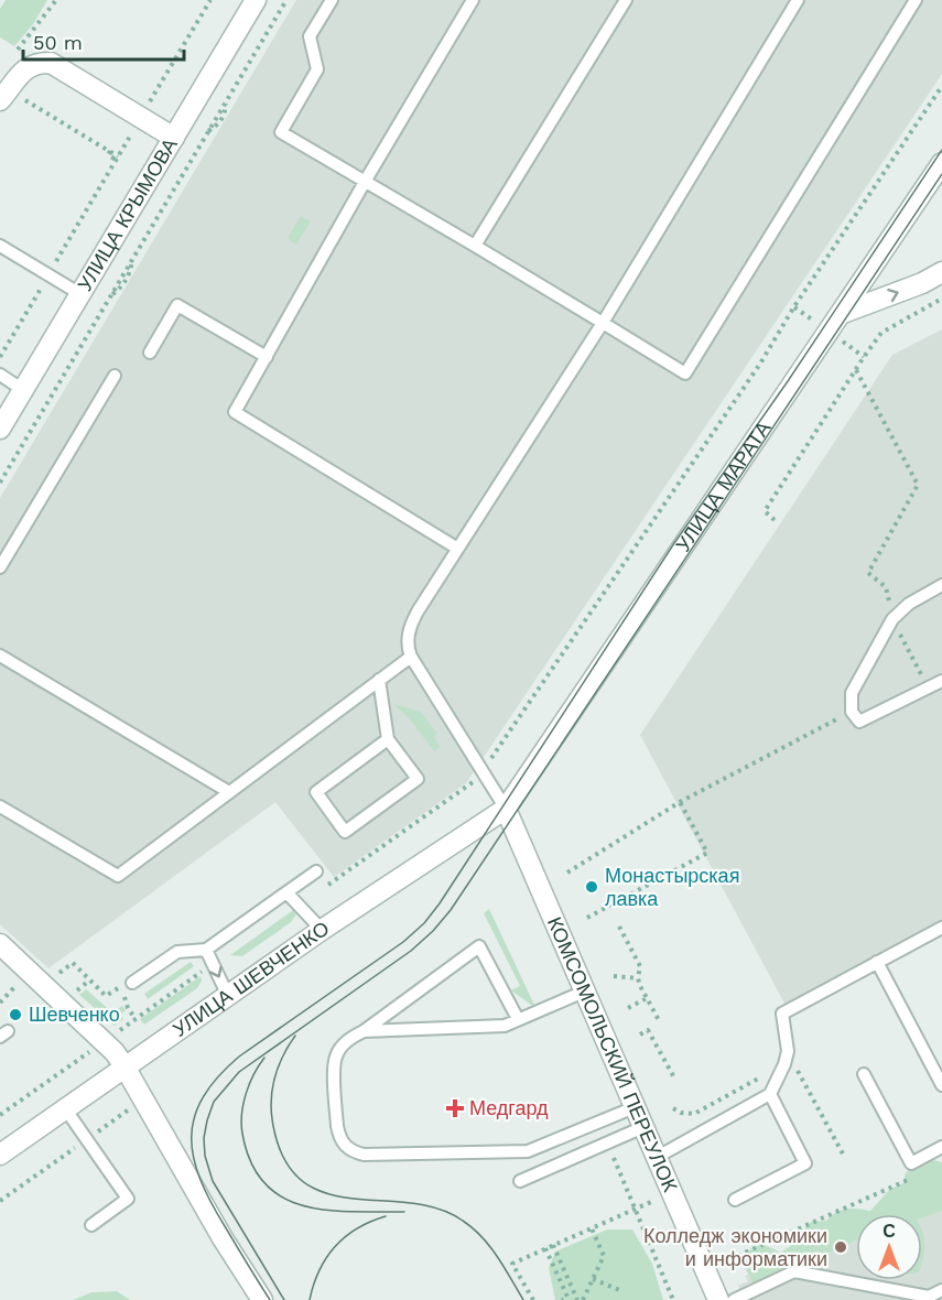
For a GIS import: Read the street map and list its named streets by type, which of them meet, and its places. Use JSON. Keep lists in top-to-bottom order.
{
  "streets": {
    "street": [
      "УЛИЦА КРЫМОВА",
      "УЛИЦА МАРАТА",
      "УЛИЦА ШЕВЧЕНКО",
      "КОМСОМОЛЬСКИЙ ПЕРЕУЛОК"
    ]
  },
  "crossings": [
    ["УЛИЦА МАРАТА", "УЛИЦА ШЕВЧЕНКО"],
    ["УЛИЦА МАРАТА", "КОМСОМОЛЬСКИЙ ПЕРЕУЛОК"],
    ["УЛИЦА ШЕВЧЕНКО", "КОМСОМОЛЬСКИЙ ПЕРЕУЛОК"]
  ],
  "places": {
    "other": ["Монастырская лавка", "Шевченко", "Колледж экономики и информатики"],
    "health": ["Медгард"]
  },
  "scale_bar": "50 m",
  "north": "top"
}
